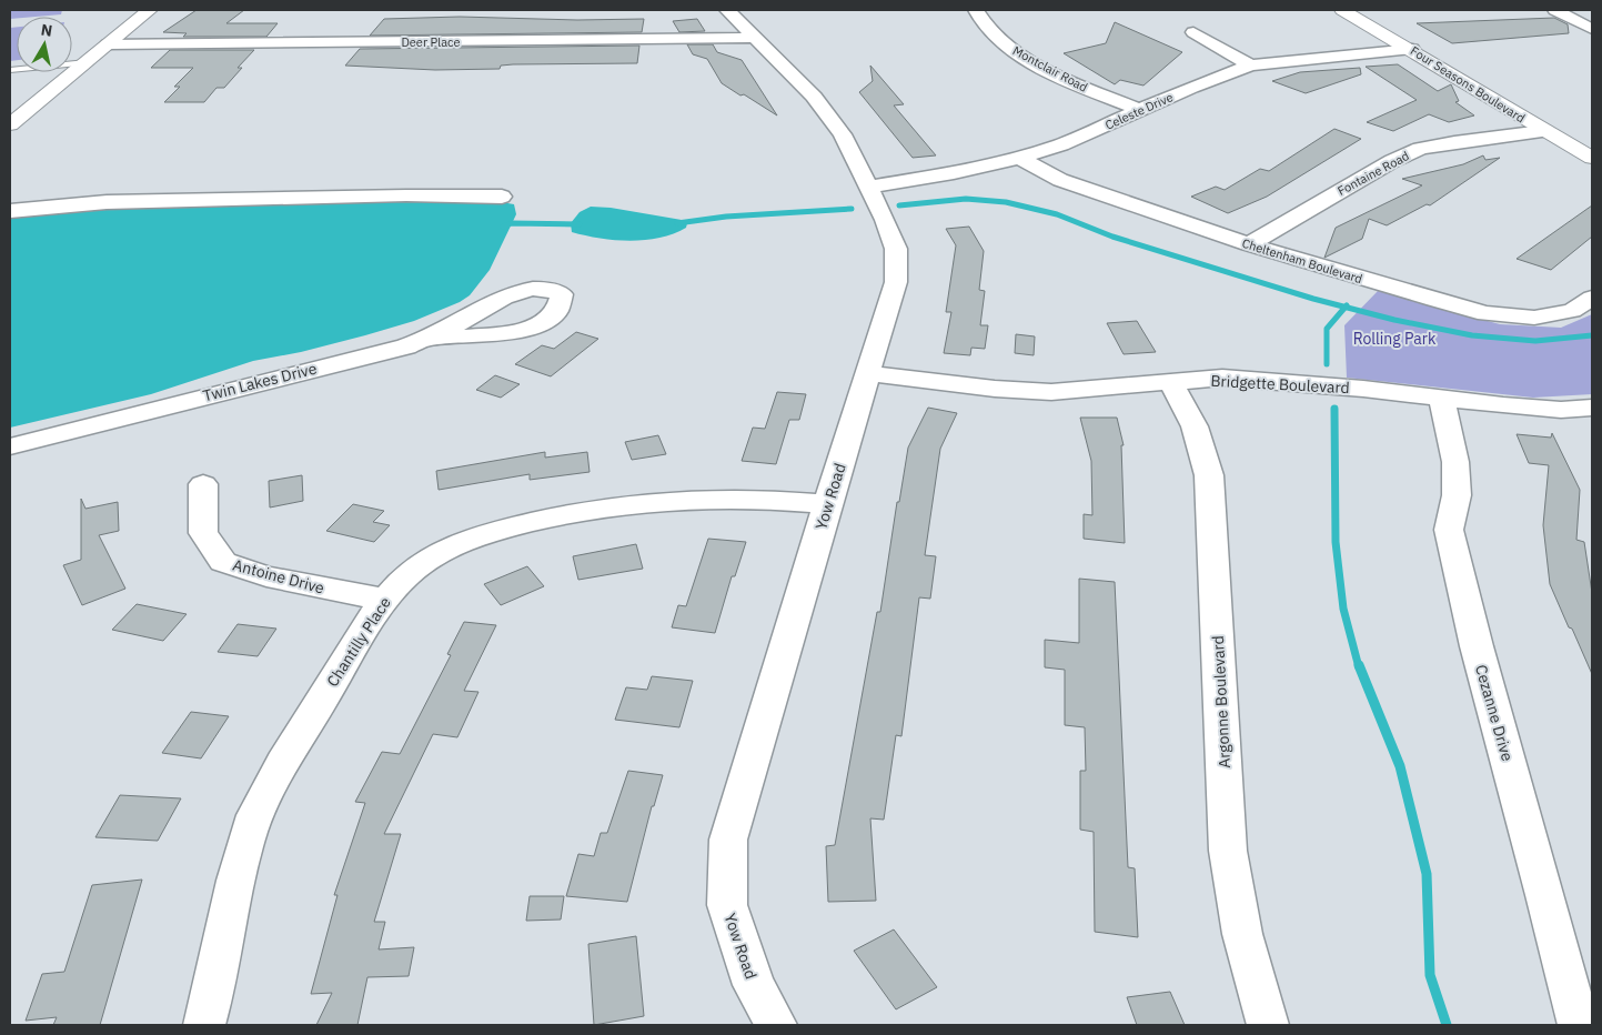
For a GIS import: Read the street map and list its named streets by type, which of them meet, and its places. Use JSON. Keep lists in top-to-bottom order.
{
  "streets": {
    "street": [
      "Deer Place",
      "Montclair Road",
      "Four Seasons Boulevard",
      "Celeste Drive",
      "Fontaine Road",
      "Cheltenham Boulevard",
      "Twin Lakes Drive",
      "Bridgette Boulevard",
      "Yow Road",
      "Antoine Drive",
      "Chantilly Place",
      "Argonne Boulevard",
      "Cezanne Drive"
    ]
  },
  "crossings": [
    ["Deer Place", "Yow Road"],
    ["Montclair Road", "Celeste Drive"],
    ["Four Seasons Boulevard", "Celeste Drive"],
    ["Four Seasons Boulevard", "Fontaine Road"],
    ["Celeste Drive", "Cheltenham Boulevard"],
    ["Celeste Drive", "Yow Road"],
    ["Fontaine Road", "Cheltenham Boulevard"],
    ["Bridgette Boulevard", "Yow Road"],
    ["Bridgette Boulevard", "Argonne Boulevard"],
    ["Bridgette Boulevard", "Cezanne Drive"],
    ["Yow Road", "Chantilly Place"],
    ["Antoine Drive", "Chantilly Place"]
  ],
  "parks": ["Rolling Park"],
  "north": "top"
}
